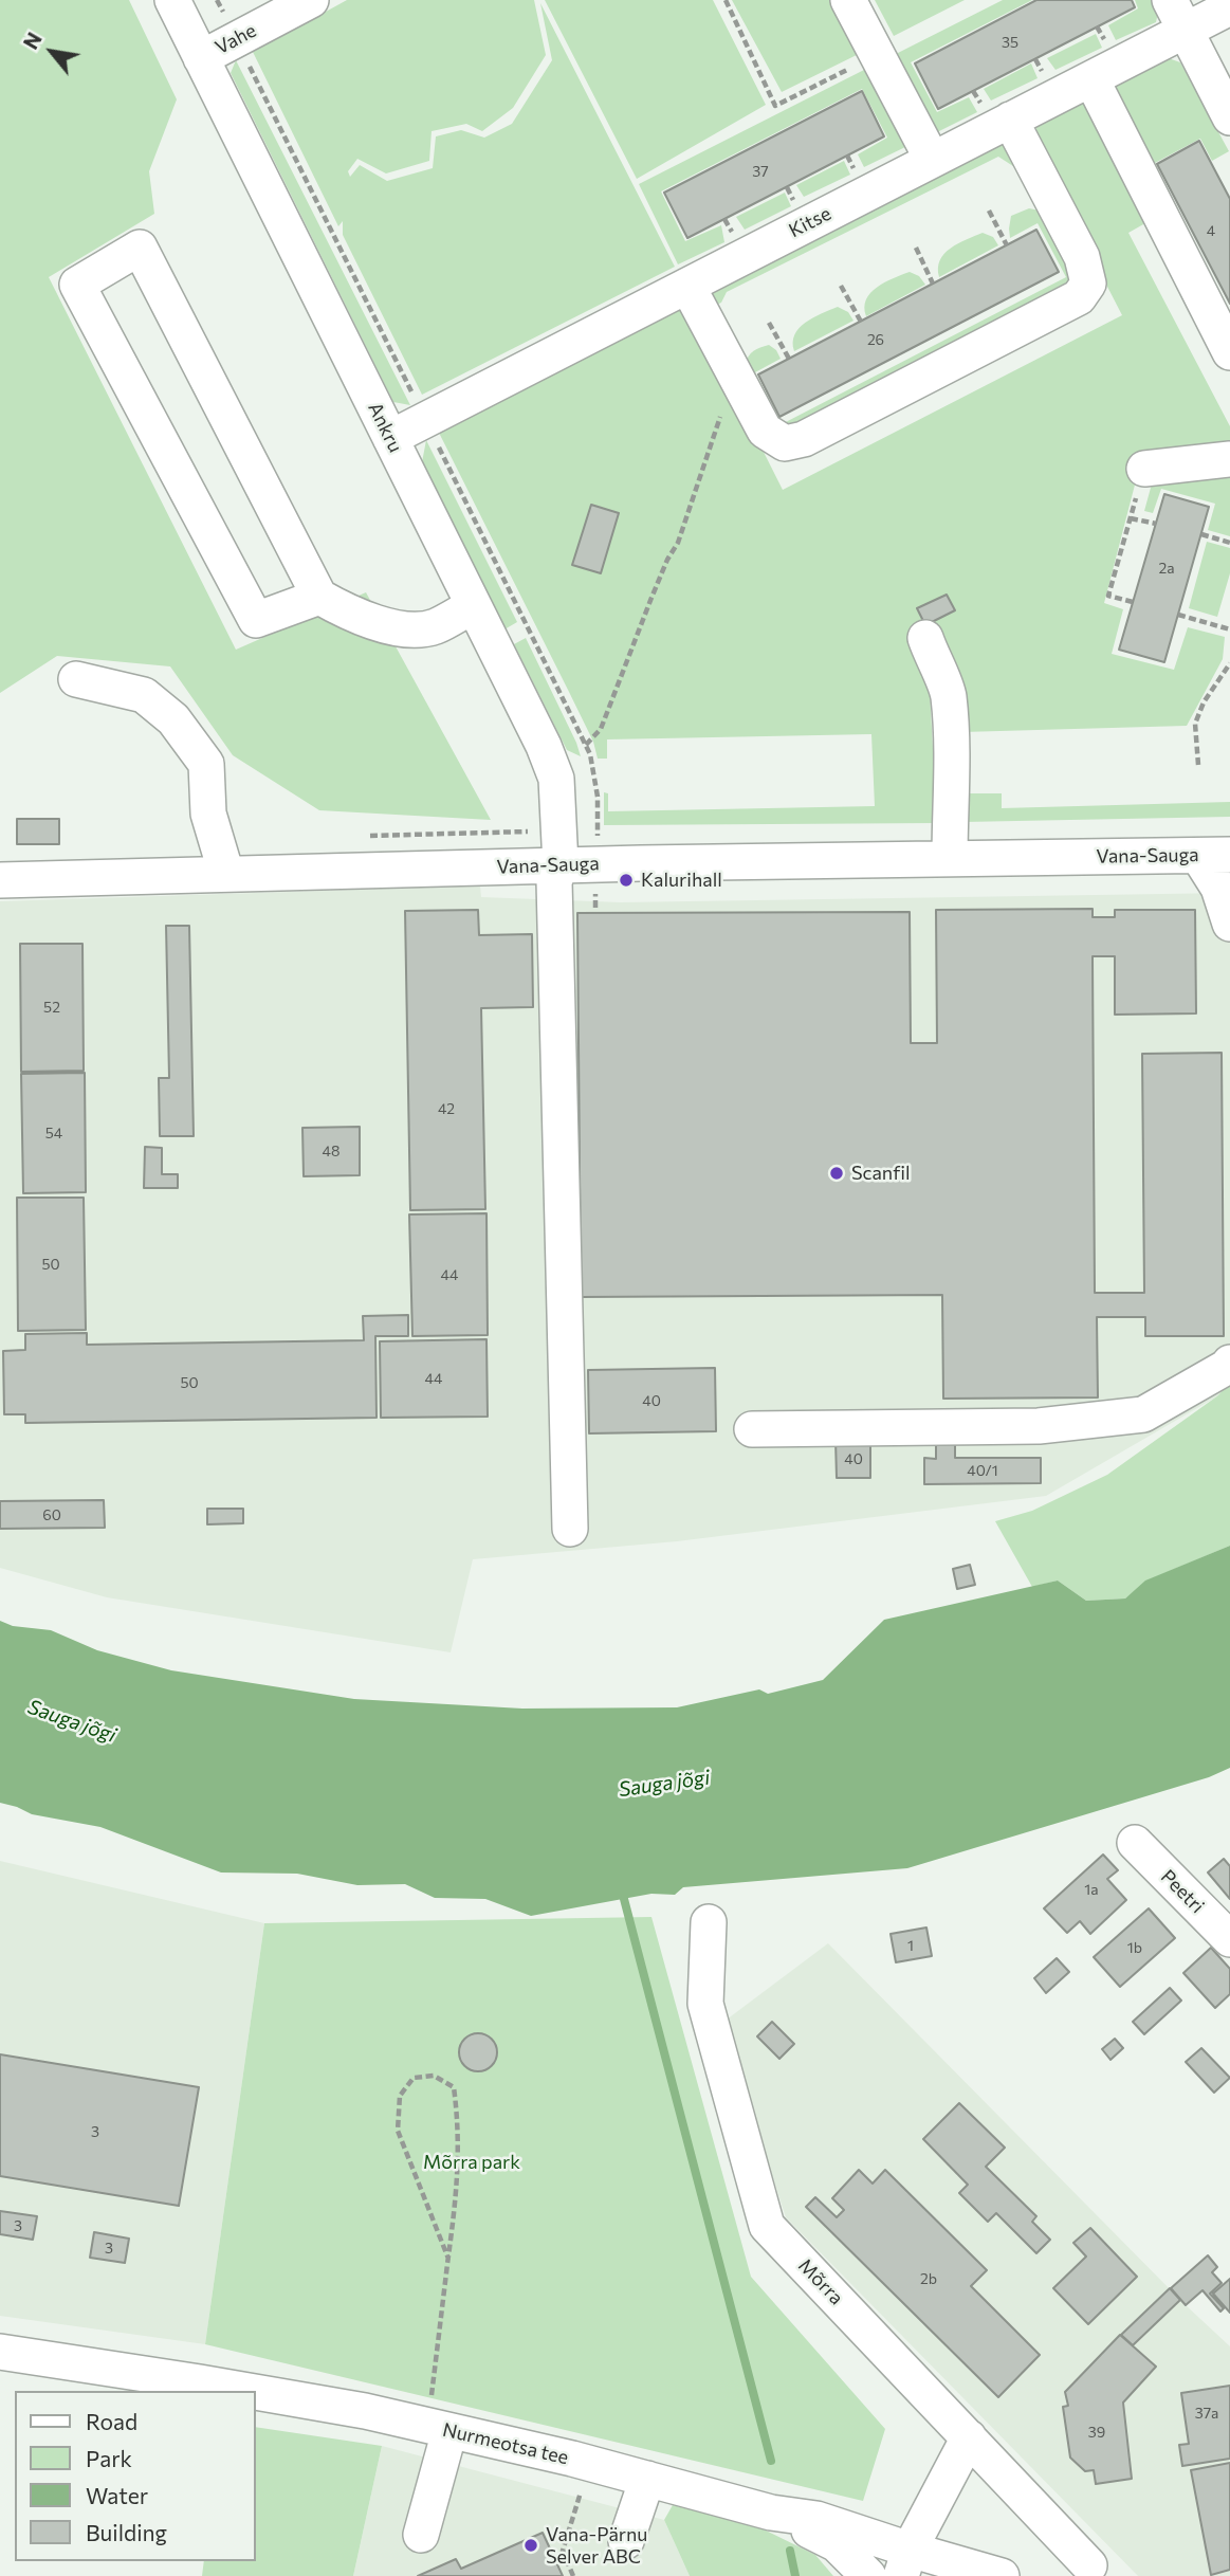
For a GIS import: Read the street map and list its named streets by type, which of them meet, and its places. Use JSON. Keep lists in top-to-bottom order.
{
  "streets": {
    "street": [
      "Vahe",
      "Kitse",
      "Ankru",
      "Vana-Sauga",
      "Peetri",
      "Mõrra",
      "Nurmeotsa tee"
    ]
  },
  "crossings": [
    ["Vahe", "Ankru"],
    ["Kitse", "Ankru"],
    ["Ankru", "Vana-Sauga"]
  ],
  "water": ["Sauga jõgi"],
  "parks": ["Mõrra park"],
  "places": ["Kalurihall", "Scanfil", "Vana-Pärnu Selver ABC"],
  "house_numbers": [
    "35",
    "37",
    "4",
    "26",
    "2a",
    "52",
    "42",
    "54",
    "48",
    "50",
    "44",
    "44",
    "50",
    "40",
    "40",
    "40/1",
    "60",
    "1a",
    "1",
    "1b",
    "3",
    "3",
    "3",
    "2b",
    "37a",
    "39"
  ],
  "legend": [
    "Road",
    "Park",
    "Water",
    "Building"
  ],
  "north": "top left"
}
